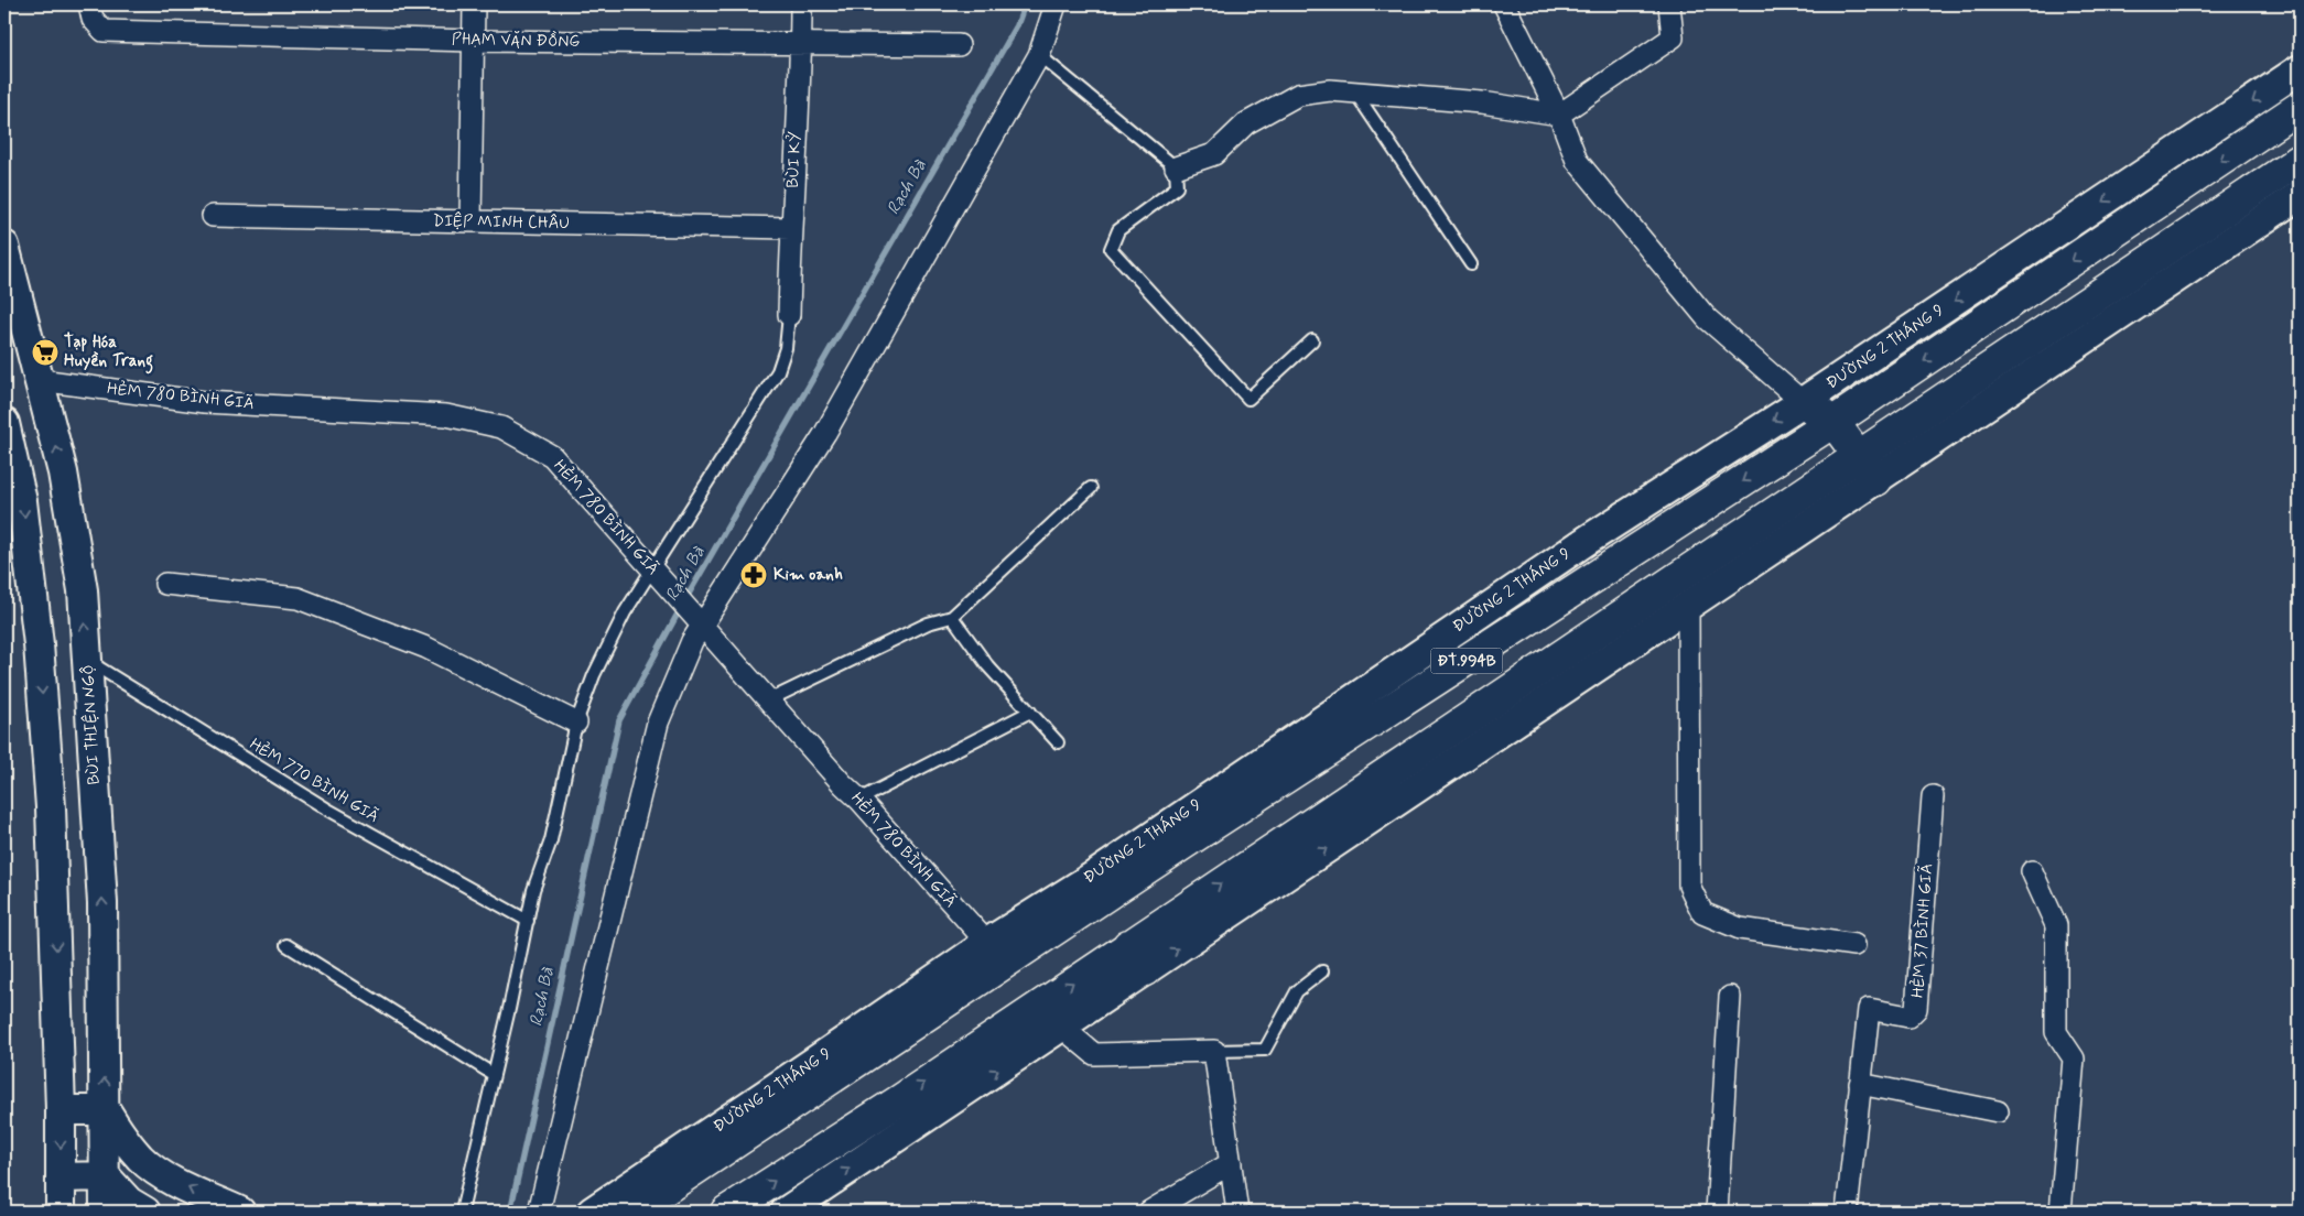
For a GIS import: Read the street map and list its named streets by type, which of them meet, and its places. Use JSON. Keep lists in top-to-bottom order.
{
  "streets": {
    "main road": ["ĐƯỜNG 2 THÁNG 9", "ĐT.994B", "BÙI THIỆN NGỘ"],
    "street": [
      "PHẠM VĂN ĐỒNG",
      "BÙI KỶ",
      "DIỆP MINH CHÂU",
      "HẺM 780 BÌNH GIÃ",
      "HẺM 37 BÌNH GIÃ"
    ],
    "lane": ["HẺM 770 BÌNH GIÃ"]
  },
  "crossings": [
    ["PHẠM VĂN ĐỒNG", "BÙI KỶ"],
    ["BÙI KỶ", "DIỆP MINH CHÂU"],
    ["ĐƯỜNG 2 THÁNG 9", "HẺM 780 BÌNH GIÃ"],
    ["HẺM 780 BÌNH GIÃ", "BÙI THIỆN NGỘ"],
    ["BÙI THIỆN NGỘ", "HẺM 770 BÌNH GIÃ"]
  ],
  "water": ["Rạch Bà"],
  "places": {
    "supermarket": ["Tạp Hóa Huyền Trang"],
    "pharmacy": ["Kim oanh"]
  }
}
